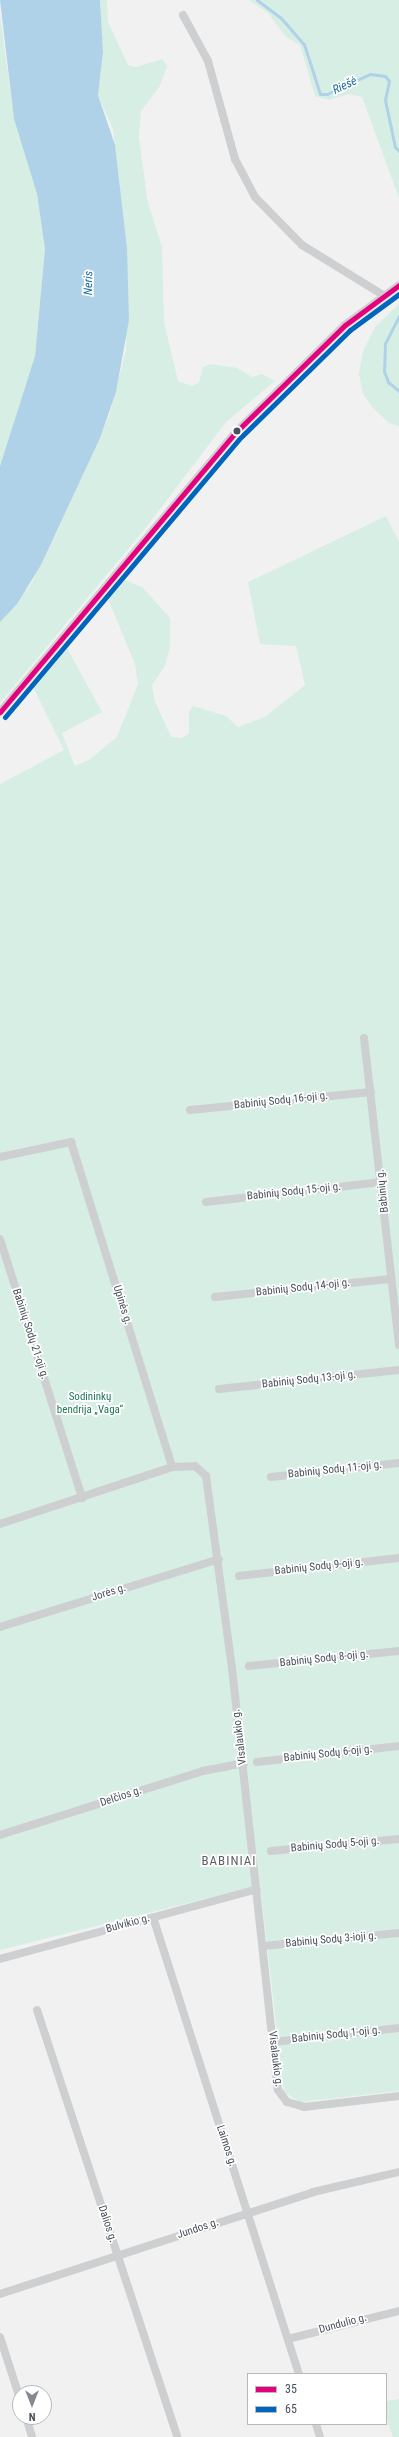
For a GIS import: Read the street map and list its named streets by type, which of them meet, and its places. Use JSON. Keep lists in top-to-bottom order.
{
  "streets": {
    "street": [
      "Babinių Sodų 16-oji g.",
      "Babinių g.",
      "Babinių Sodų 15-oji g.",
      "Babinių Sodų 14-oji g.",
      "Upinės g.",
      "Babinių Sodų 21-oji g.",
      "Babinių Sodų 13-oji g.",
      "Babinių Sodų 11-oji g.",
      "Babinių Sodų 9-oji g.",
      "Jorės g.",
      "Babinių Sodų 8-oji g.",
      "Visalaukio g.",
      "Babinių Sodų 6-oji g.",
      "Delčios g.",
      "Babinių Sodų 5-oji g.",
      "Bulvikio g.",
      "Babinių Sodų 3-ioji g.",
      "Babinių Sodų 1-oji g.",
      "Laimos g.",
      "Dalios g.",
      "Jundos g.",
      "Dundulio g."
    ]
  },
  "crossings": [
    ["Babinių Sodų 16-oji g.", "Babinių g."],
    ["Babinių g.", "Babinių Sodų 15-oji g."],
    ["Babinių g.", "Babinių Sodų 14-oji g."],
    ["Upinės g.", "Visalaukio g."],
    ["Babinių Sodų 21-oji g.", "Visalaukio g."],
    ["Jorės g.", "Visalaukio g."],
    ["Visalaukio g.", "Delčios g."],
    ["Visalaukio g.", "Bulvikio g."],
    ["Visalaukio g.", "Babinių Sodų 3-ioji g."],
    ["Visalaukio g.", "Babinių Sodų 1-oji g."],
    ["Bulvikio g.", "Laimos g."],
    ["Laimos g.", "Jundos g."],
    ["Laimos g.", "Dundulio g."],
    ["Dalios g.", "Jundos g."]
  ],
  "districts": ["BABINIAI"],
  "water": ["Riešė", "Neris"],
  "parks": ["Sodininkų bendrija „Vaga“"],
  "lines": ["transit line 35", "transit line 65"],
  "legend": ["35", "65"],
  "north": "bottom"
}
